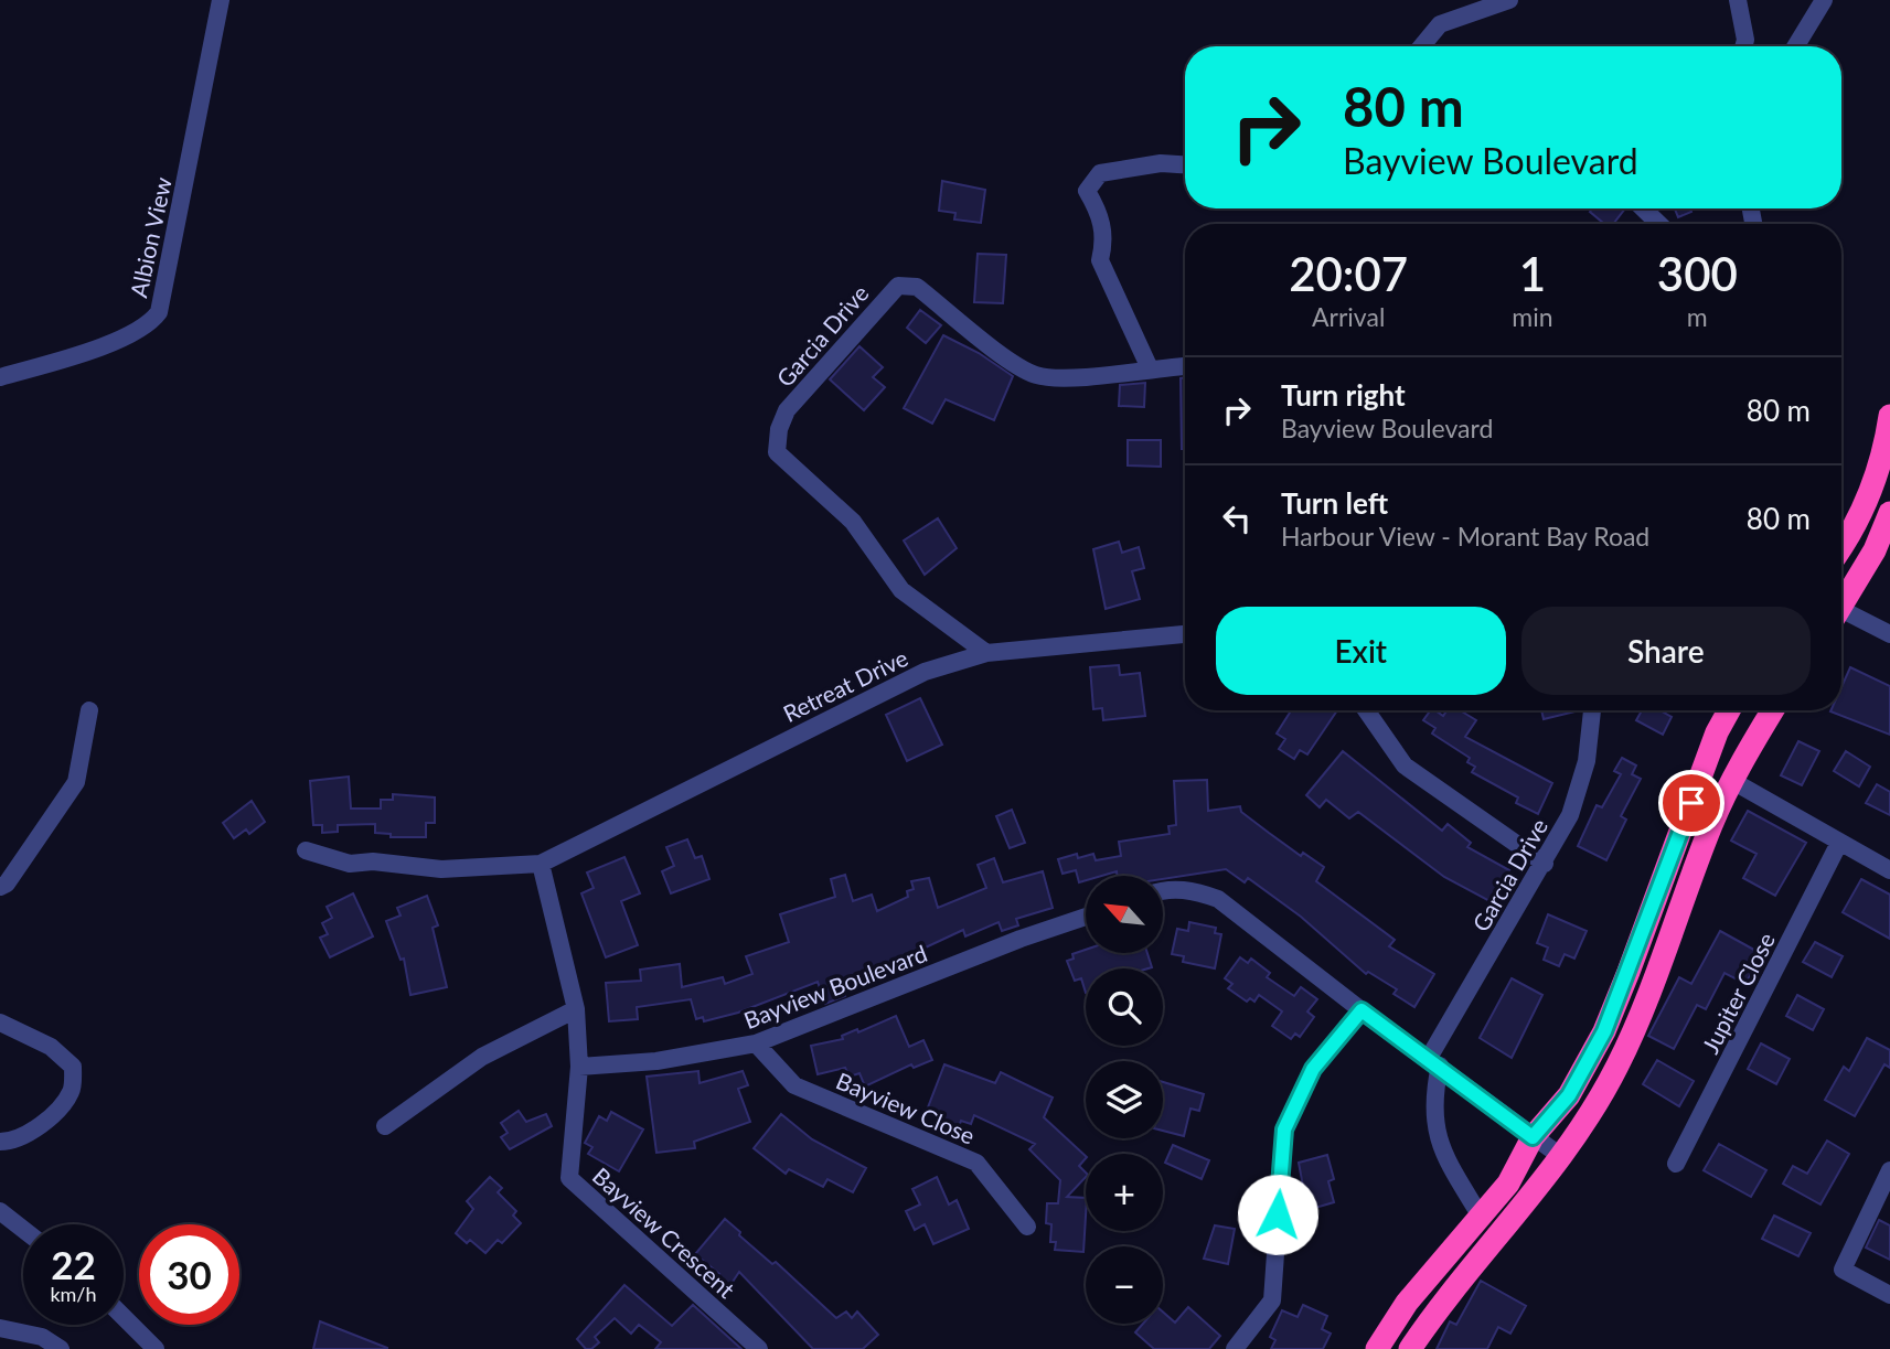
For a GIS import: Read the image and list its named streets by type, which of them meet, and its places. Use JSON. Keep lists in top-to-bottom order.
{
  "streets": {
    "street": [
      "Albion View",
      "Garcia Drive",
      "Retreat Drive",
      "Bayview Boulevard",
      "Jupiter Close",
      "Bayview Close",
      "Bayview Crescent"
    ]
  },
  "crossings": [
    ["Garcia Drive", "Retreat Drive"],
    ["Retreat Drive", "Bayview Crescent"],
    ["Bayview Boulevard", "Bayview Close"],
    ["Bayview Boulevard", "Bayview Crescent"]
  ],
  "north": "top left",
  "page": {
    "turn": ["80 m", "Bayview Boulevard"],
    "eta": [
      "20:07",
      "Arrival",
      "1",
      "min",
      "300",
      "m"
    ],
    "list": [
      {
        "name": "Turn right",
        "note": "Bayview Boulevard",
        "value": "80 m"
      },
      {
        "name": "Turn left",
        "note": "Harbour View - Morant Bay Road",
        "value": "80 m"
      }
    ],
    "buttons": ["Exit", "Share"],
    "map_buttons": ["+", "−"],
    "speed": "22 km/h",
    "limit": "30"
  }
}
